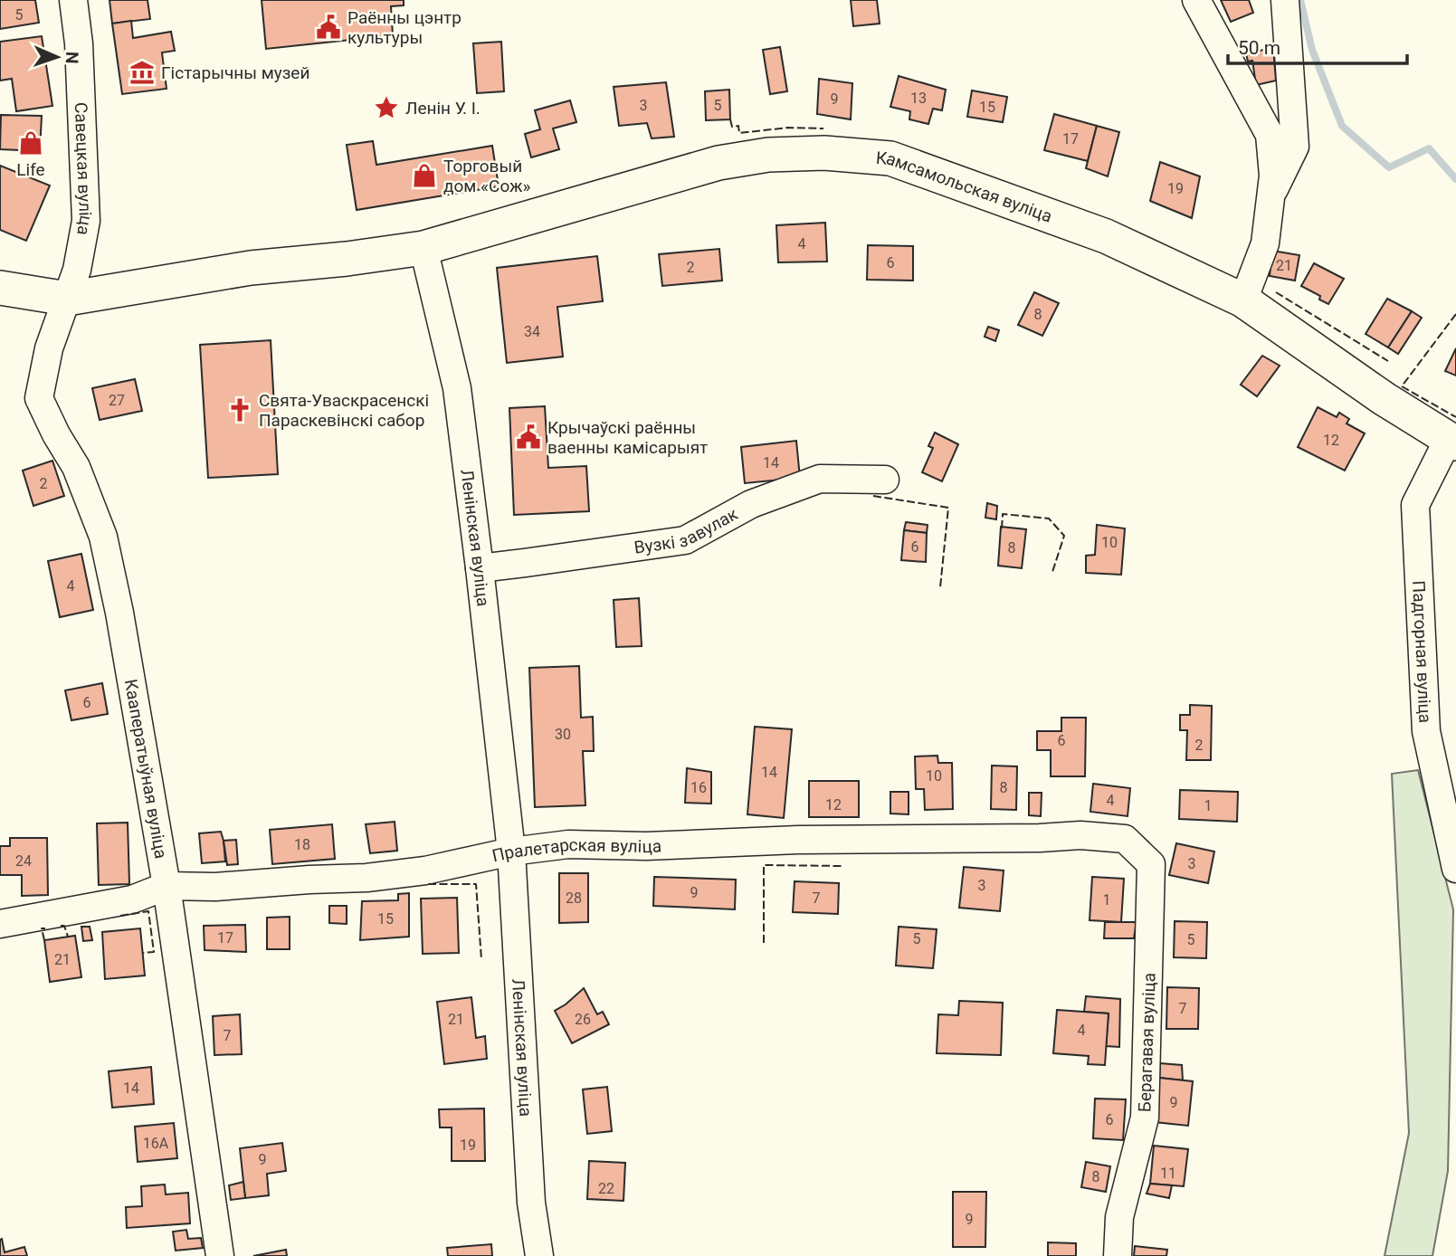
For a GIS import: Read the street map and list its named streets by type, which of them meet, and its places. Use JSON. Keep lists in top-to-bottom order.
{
  "streets": {
    "main road": ["Камсамольская вуліца"],
    "street": [
      "Савецкая вуліца",
      "Вузкі завулак",
      "Ленінская вуліца",
      "Падгорная вуліца",
      "Кааператыўная вуліца",
      "Пралетарская вуліца",
      "Берагавая вуліца"
    ]
  },
  "crossings": [
    ["Савецкая вуліца", "Кааператыўная вуліца"],
    ["Камсамольская вуліца", "Ленінская вуліца"],
    ["Камсамольская вуліца", "Падгорная вуліца"],
    ["Вузкі завулак", "Ленінская вуліца"],
    ["Ленінская вуліца", "Пралетарская вуліца"],
    ["Кааператыўная вуліца", "Пралетарская вуліца"],
    ["Пралетарская вуліца", "Берагавая вуліца"]
  ],
  "places": {
    "public building": ["Раённы цэнтр культуры", "Крычаўскі раённы ваенны камісарыят"],
    "museum": ["Гістарычны музей"],
    "place": ["Ленін У. І."],
    "shop": ["Life", "Торговый дом «Сож»"],
    "church": ["Свята-Уваскрасенскі Параскевінскі сабор"]
  },
  "house_numbers": [
    "5",
    "13",
    "9",
    "3",
    "5",
    "15",
    "17",
    "19",
    "4",
    "6",
    "21",
    "2",
    "8",
    "34",
    "27",
    "12",
    "14",
    "2",
    "10",
    "6",
    "8",
    "4",
    "6",
    "30",
    "6",
    "2",
    "14",
    "10",
    "16",
    "8",
    "4",
    "12",
    "1",
    "18",
    "24",
    "3",
    "3",
    "9",
    "28",
    "7",
    "1",
    "15",
    "17",
    "5",
    "5",
    "21",
    "7",
    "21",
    "26",
    "4",
    "7",
    "14",
    "9",
    "6",
    "16А",
    "19",
    "9",
    "11",
    "8",
    "22",
    "9"
  ],
  "scale_bar": "50 m",
  "north": "right"
}
